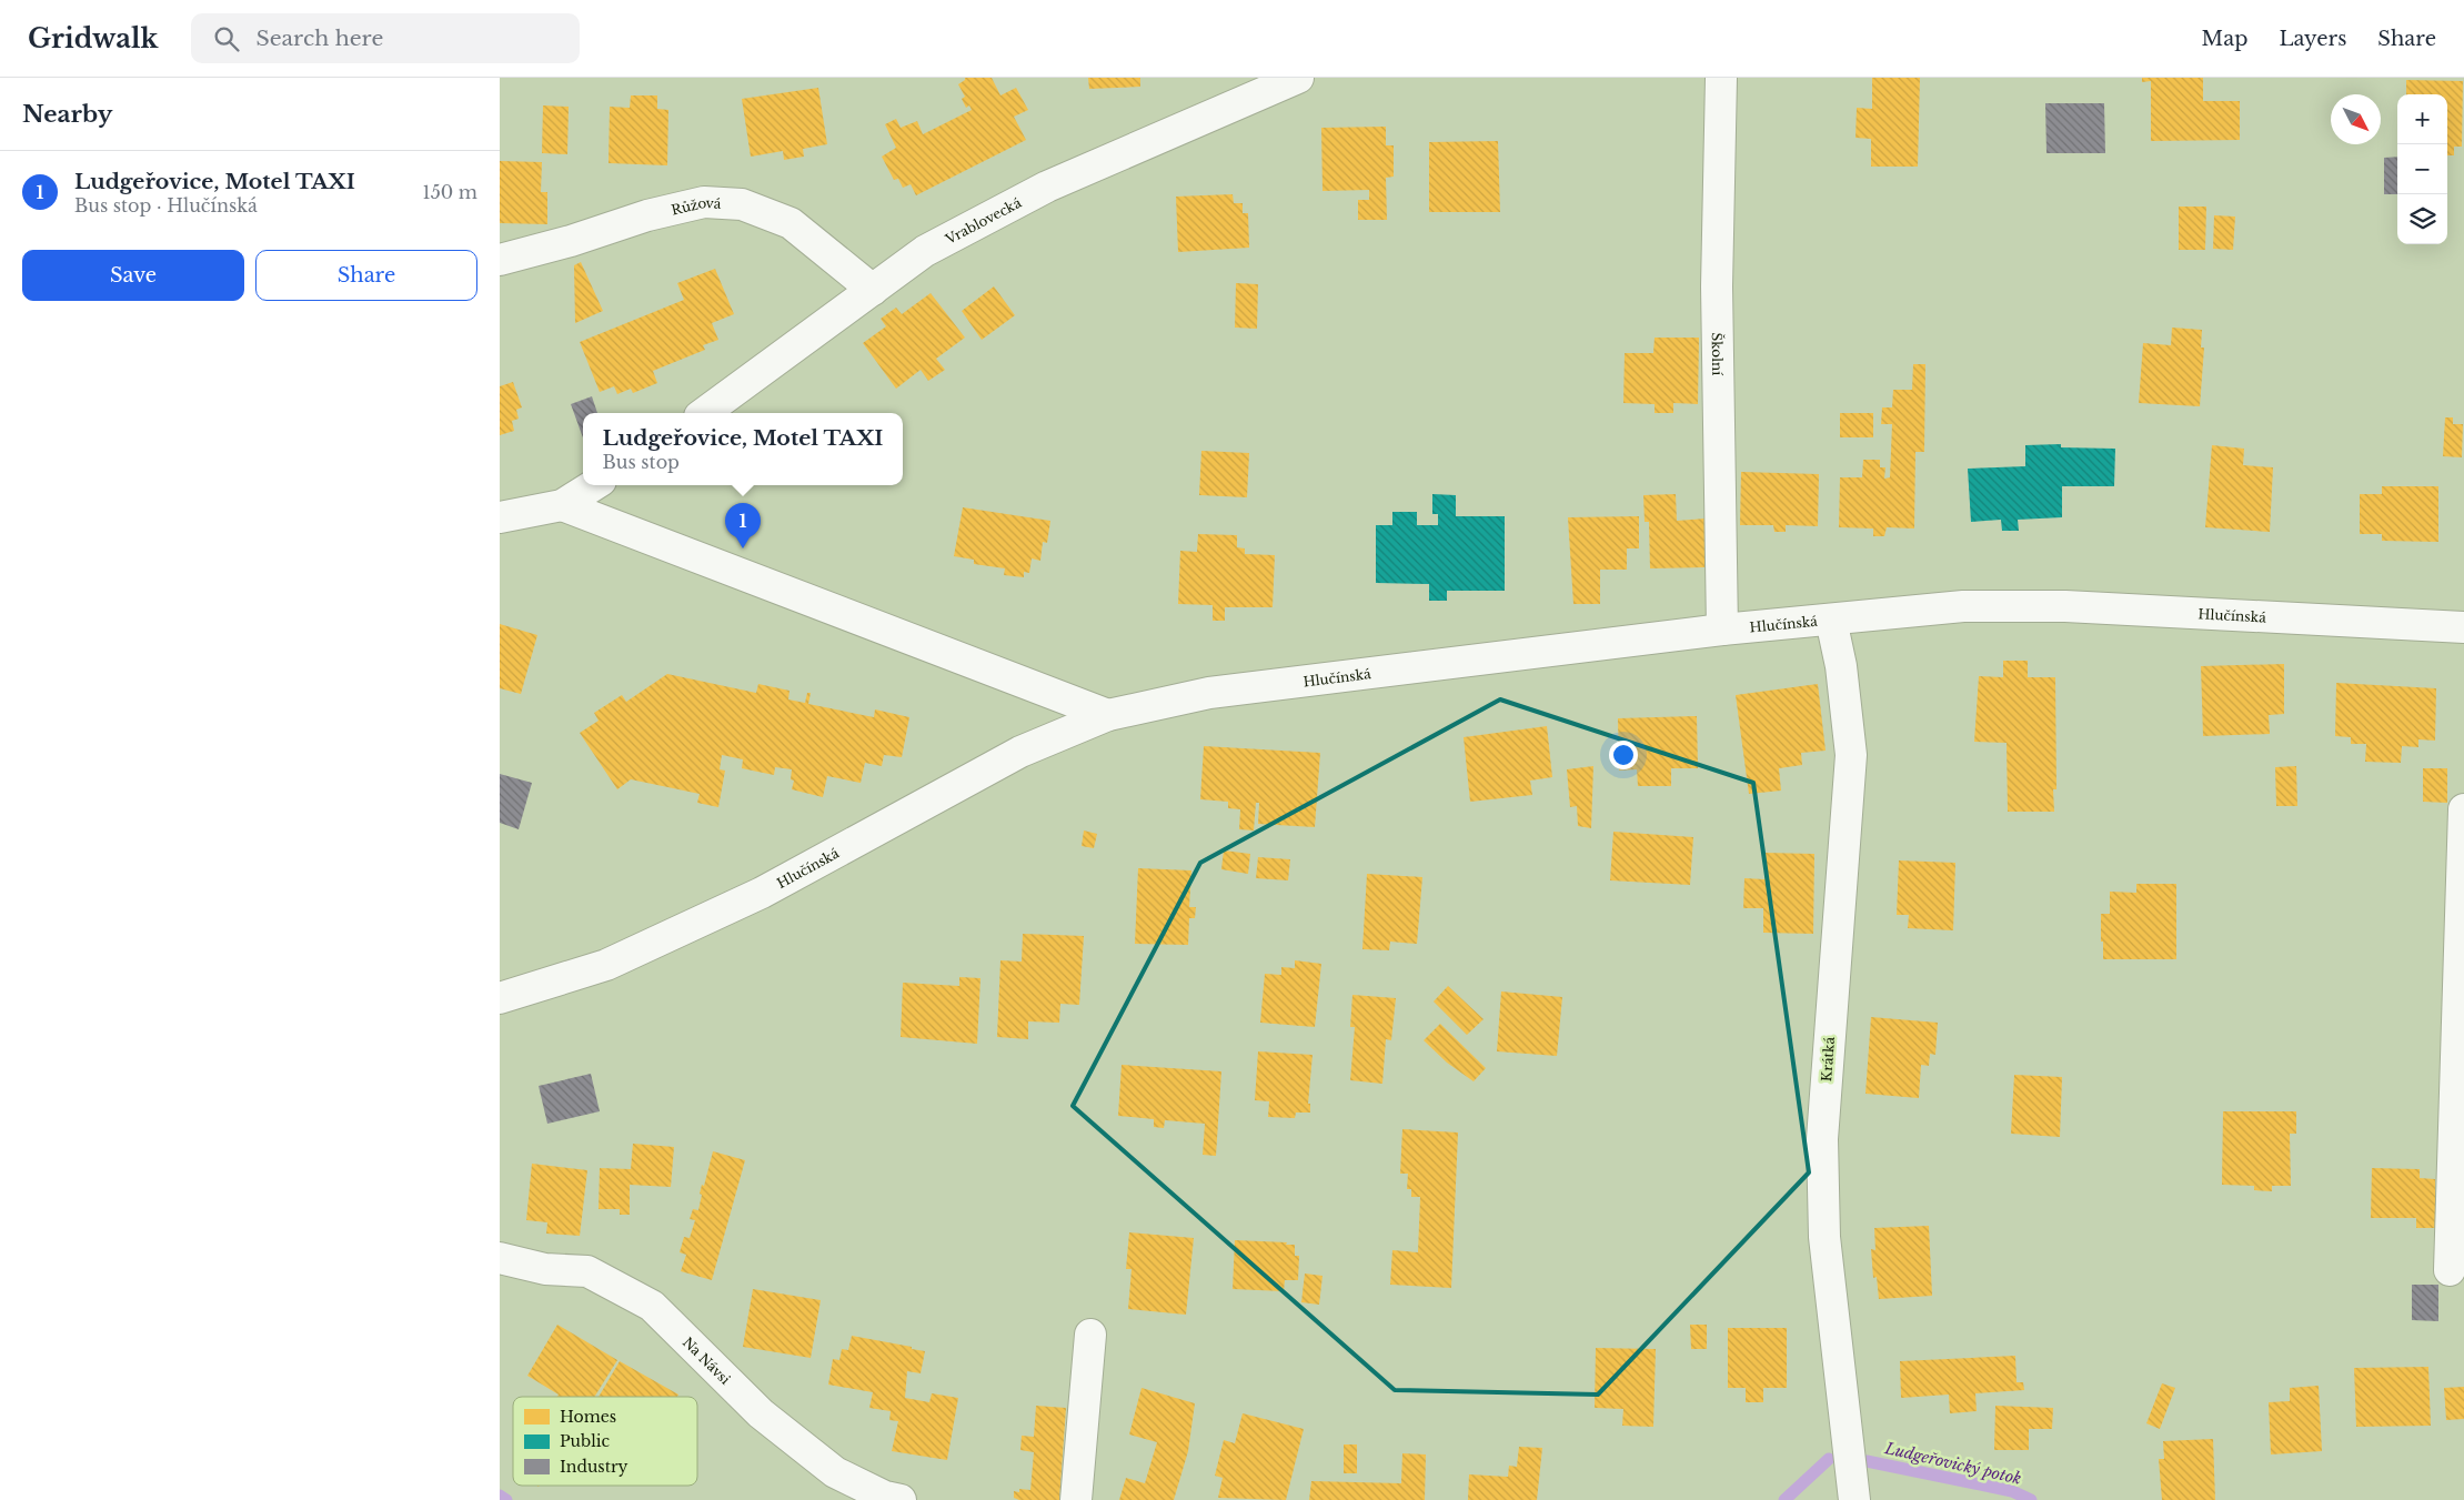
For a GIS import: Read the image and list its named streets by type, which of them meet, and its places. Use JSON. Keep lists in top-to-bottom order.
{
  "streets": {
    "street": [
      "Růžová",
      "Vrablovecká",
      "Školní",
      "Hlučínská",
      "Krátká",
      "Na Návsi"
    ]
  },
  "crossings": [
    ["Růžová", "Vrablovecká"],
    ["Školní", "Hlučínská"],
    ["Hlučínská", "Krátká"]
  ],
  "water": ["Ludgeřovický potok"],
  "legend": ["Homes", "Public", "Industry"],
  "north": "bottom right",
  "page": {
    "header": "Gridwalk",
    "search": "Search here",
    "nav": ["Map", "Layers", "Share"],
    "heading": "Nearby",
    "map_buttons": ["+", "−"],
    "list": [
      {
        "mark": "1",
        "name": "Ludgeřovice, Motel TAXI",
        "note": "Bus stop · Hlučínská",
        "value": "150 m"
      }
    ],
    "buttons": ["Save", "Share"],
    "popup": ["Ludgeřovice, Motel TAXI", "Bus stop"],
    "pins": "1"
  }
}
